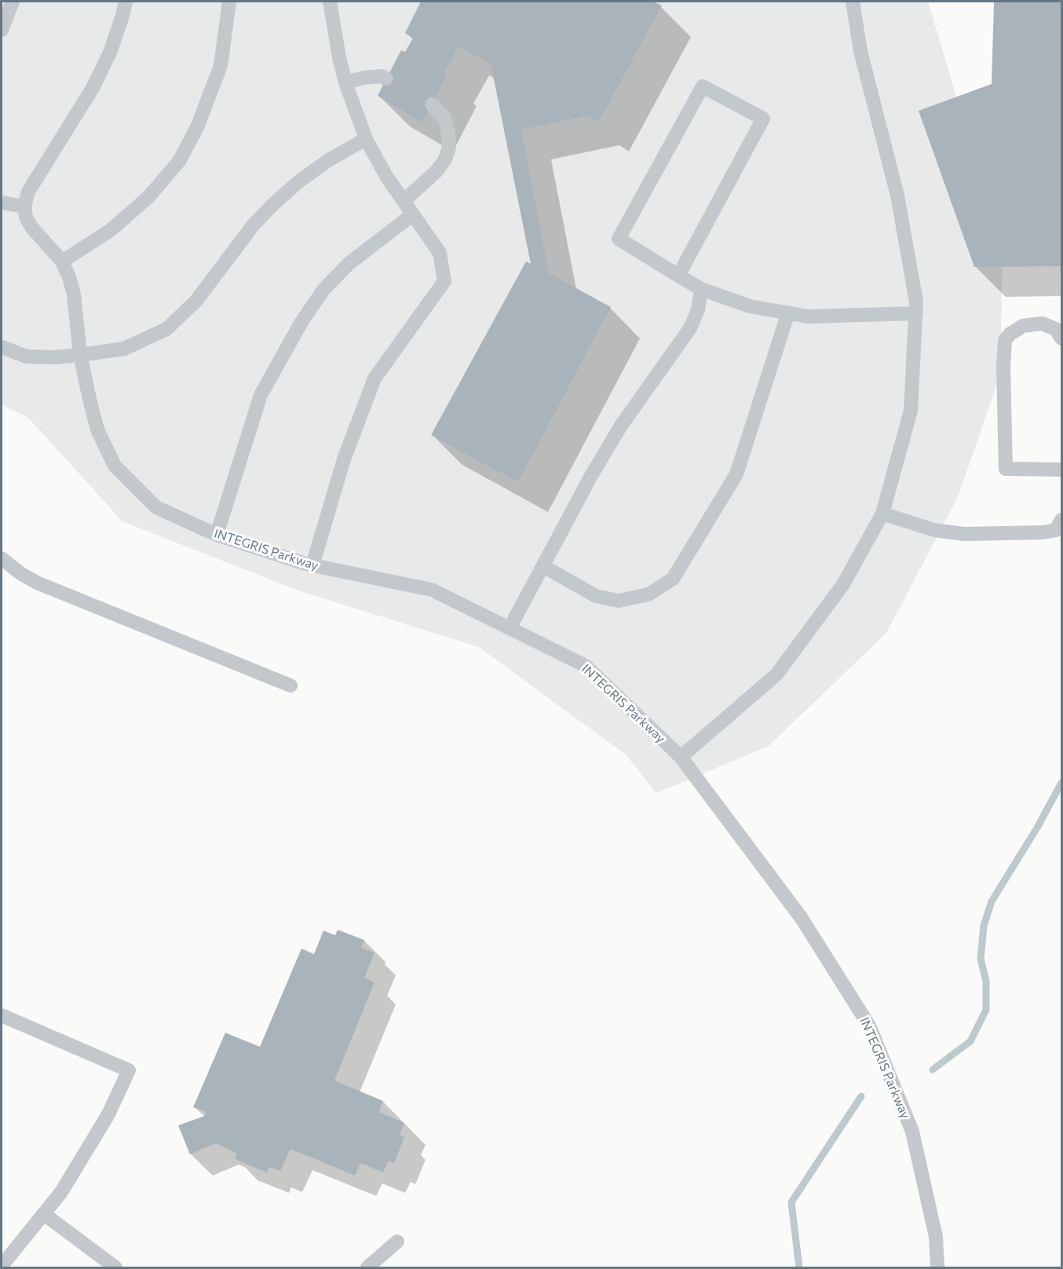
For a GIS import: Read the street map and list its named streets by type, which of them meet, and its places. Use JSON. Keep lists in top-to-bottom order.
{
  "streets": {
    "lane": ["INTEGRIS Parkway"]
  }
}
